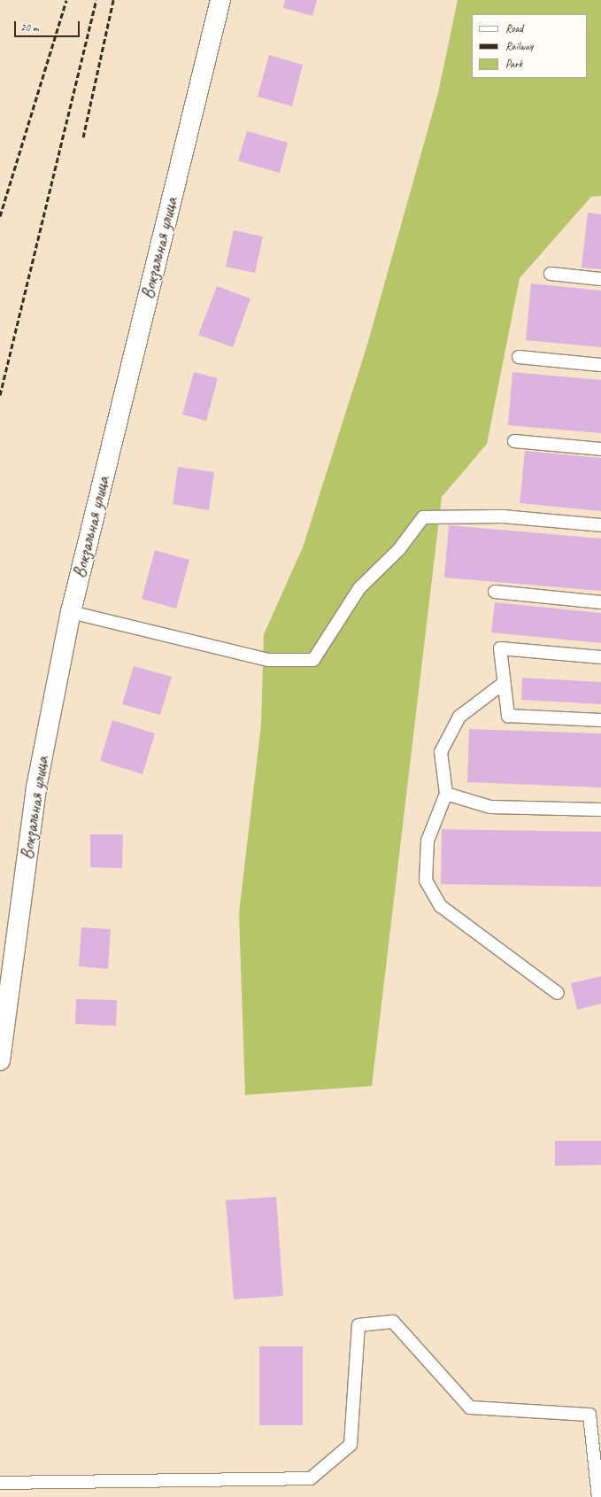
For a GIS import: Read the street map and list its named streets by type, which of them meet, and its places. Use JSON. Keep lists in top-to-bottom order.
{
  "streets": {
    "street": ["Вокзальная улица"]
  },
  "legend": ["Road", "Railway", "Park"],
  "scale_bar": "20 m"
}
